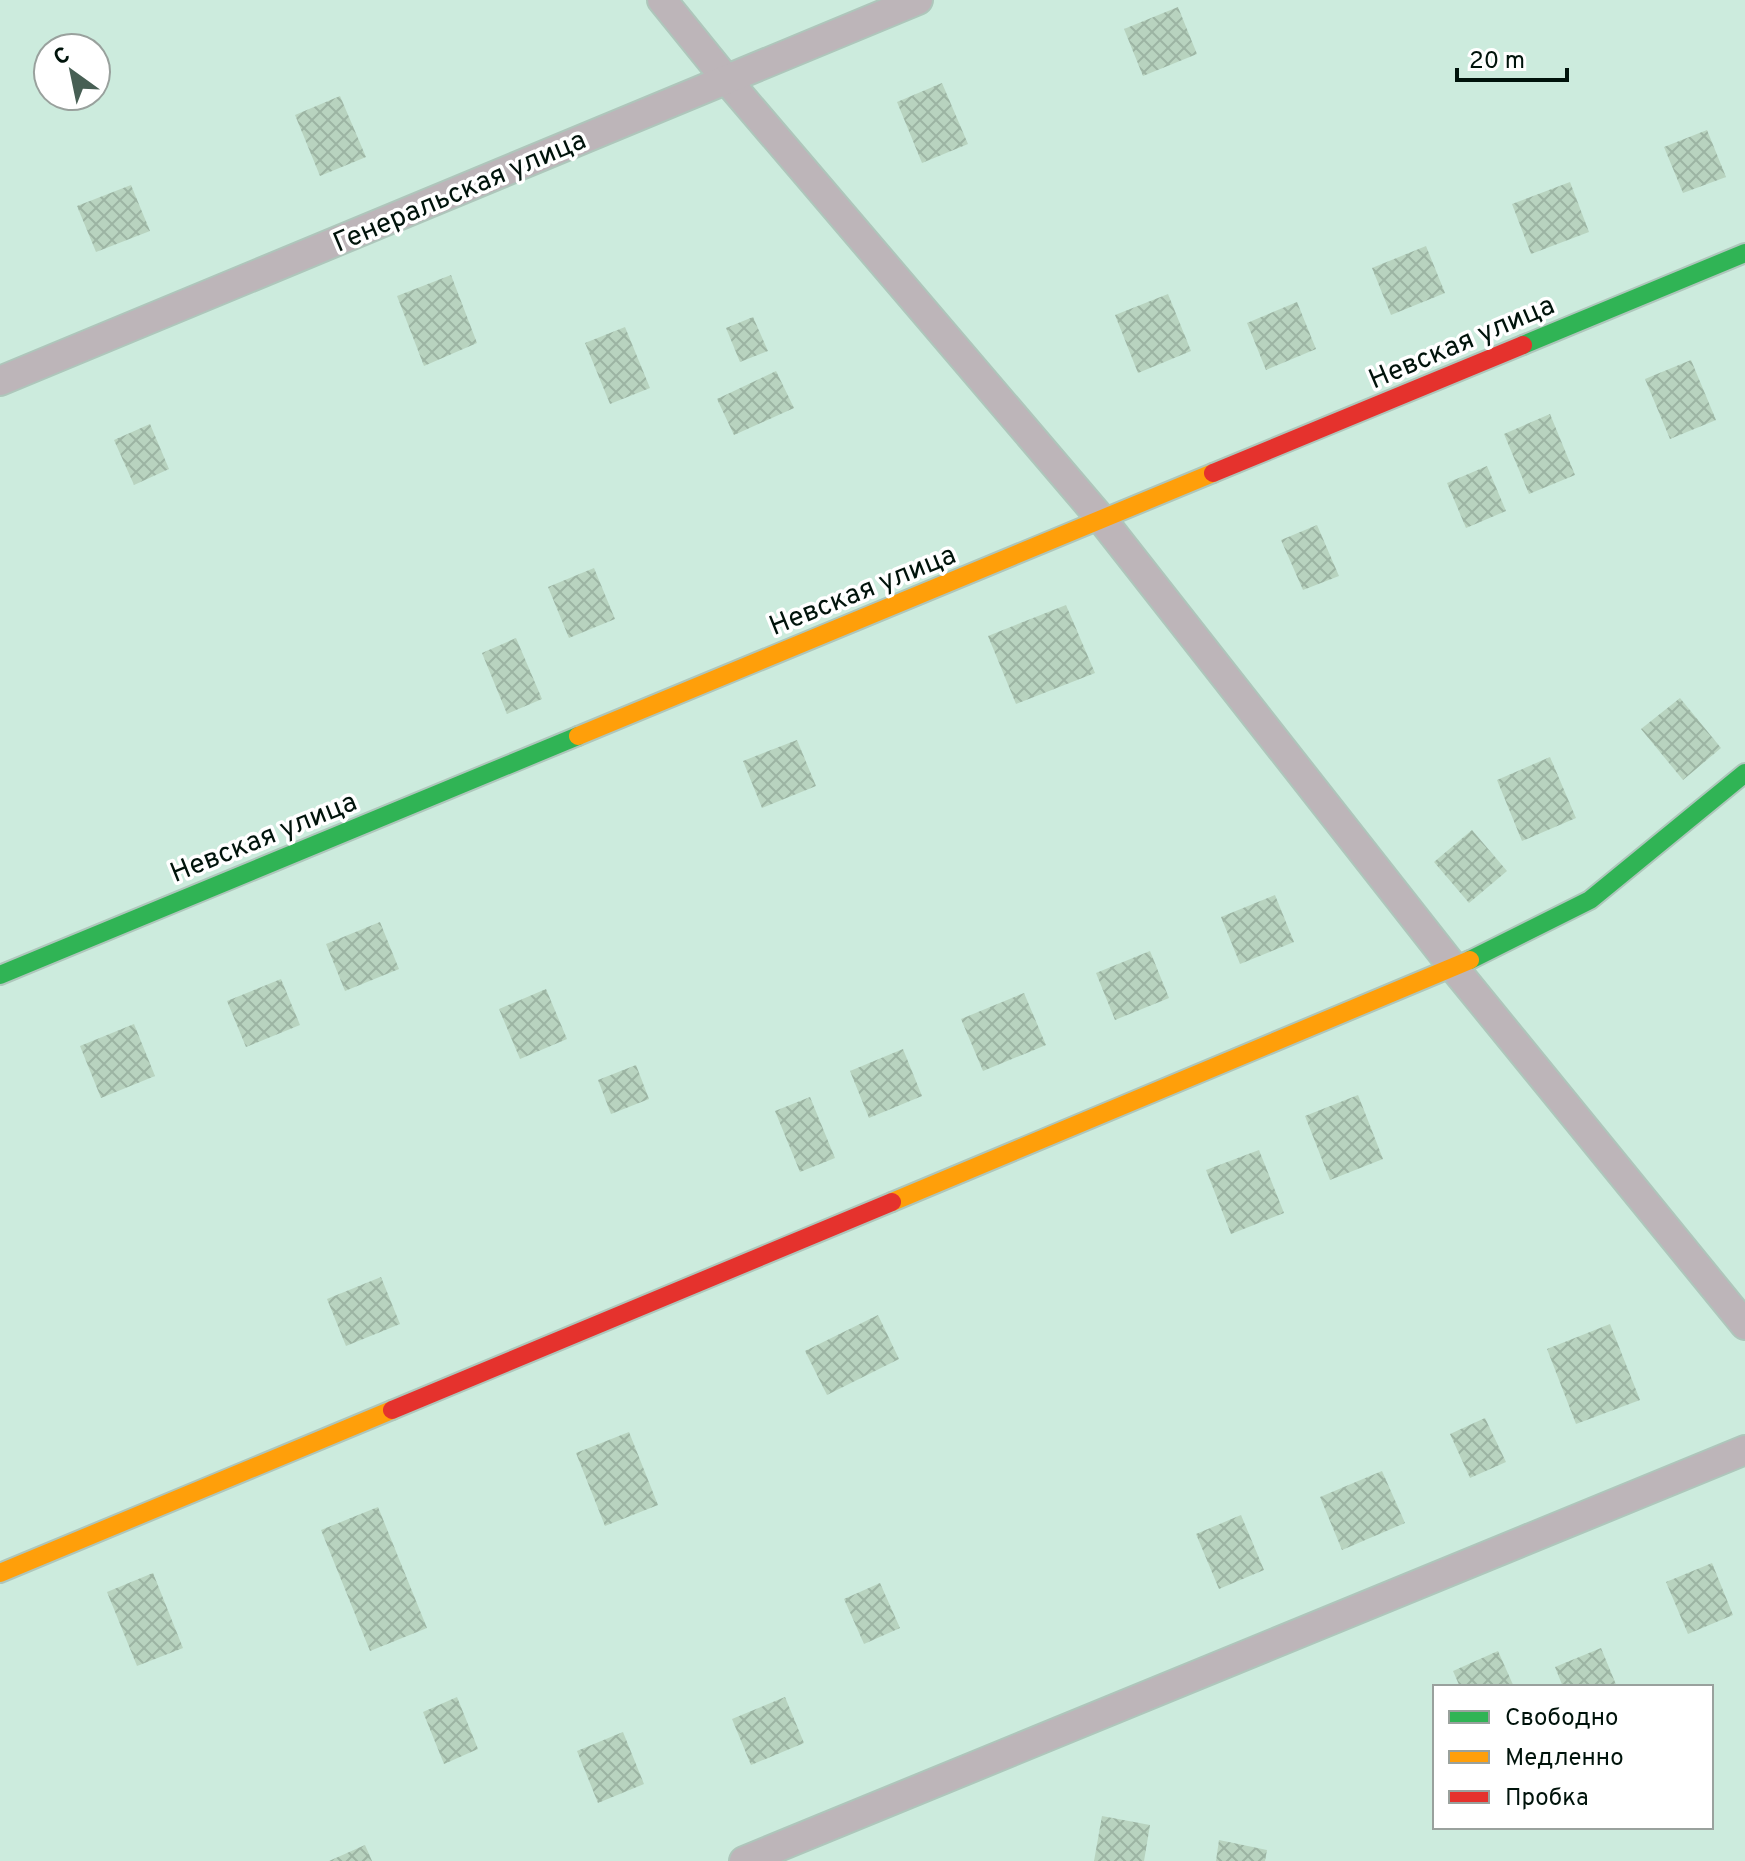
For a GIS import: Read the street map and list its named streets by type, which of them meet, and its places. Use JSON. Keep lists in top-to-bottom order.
{
  "streets": {
    "street": ["Генеральская улица", "Невская улица"]
  },
  "legend": ["Свободно", "Медленно", "Пробка"],
  "scale_bar": "20 m",
  "north": "top left"
}
